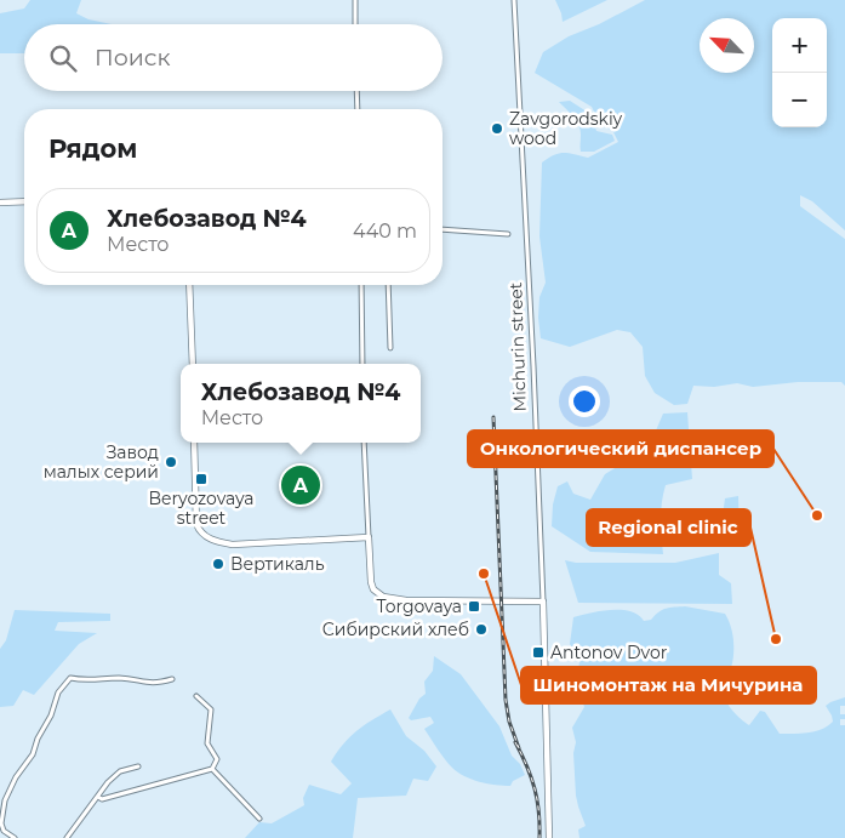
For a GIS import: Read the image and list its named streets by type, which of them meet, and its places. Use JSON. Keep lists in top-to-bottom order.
{
  "streets": {
    "street": ["Michurin street"]
  },
  "places": {
    "other": [
      "Zavgorodskiy wood",
      "Завод малых серий",
      "Онкологический диспансер",
      "Вертикаль",
      "Шиномонтаж на Мичурина",
      "Сибирский хлеб",
      "Regional clinic"
    ],
    "transit": ["Beryozovaya street", "Torgovaya", "Antonov Dvor"]
  },
  "north": "top left",
  "page": {
    "map_buttons": ["+", "−"],
    "search": "Поиск",
    "heading": "Рядом",
    "list": [
      {
        "mark": "A",
        "name": "Хлебозавод №4",
        "note": "Место",
        "value": "440 m"
      }
    ],
    "popup": ["Хлебозавод №4", "Место"],
    "pins": "A"
  }
}
